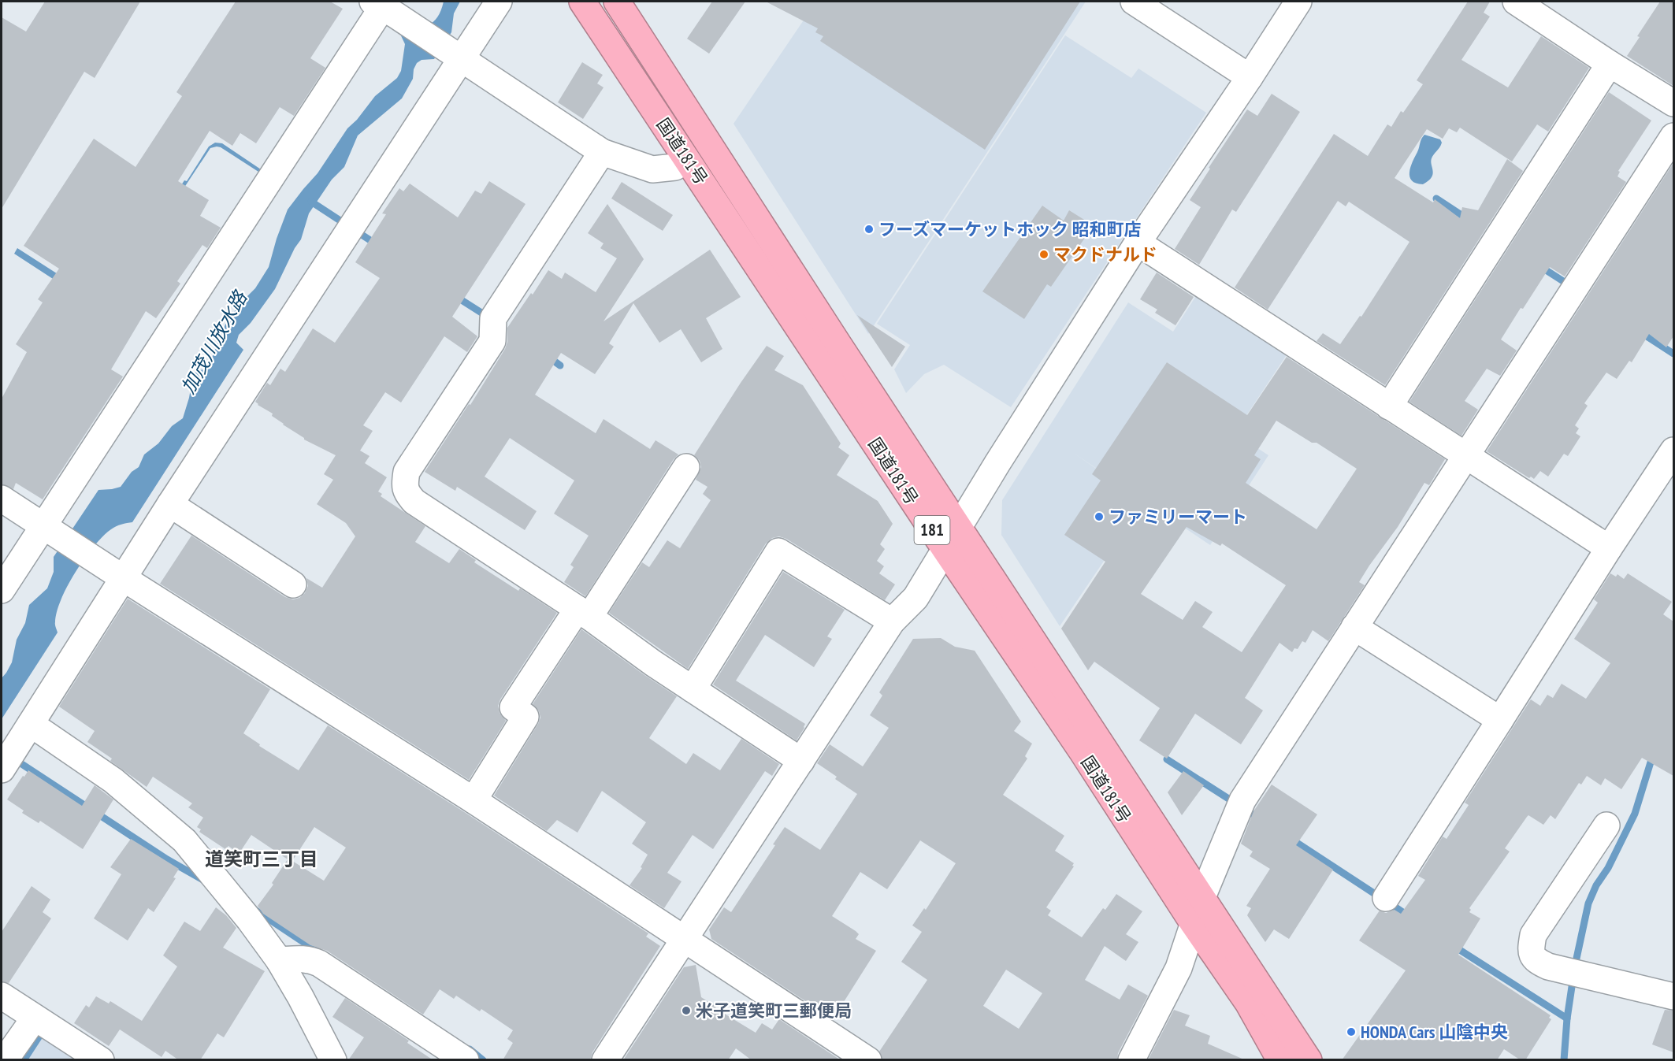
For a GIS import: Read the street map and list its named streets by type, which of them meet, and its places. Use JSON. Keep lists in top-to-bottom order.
{
  "streets": {
    "highway": ["国道181号", "181"]
  },
  "districts": ["道笑町三丁目"],
  "water": ["加茂川放水路"],
  "places": [
    "フーズマーケットホック 昭和町店",
    "マクドナルド",
    "ファミリーマート",
    "米子道笑町三郵便局",
    "HONDA Cars 山陰中央"
  ]
}
